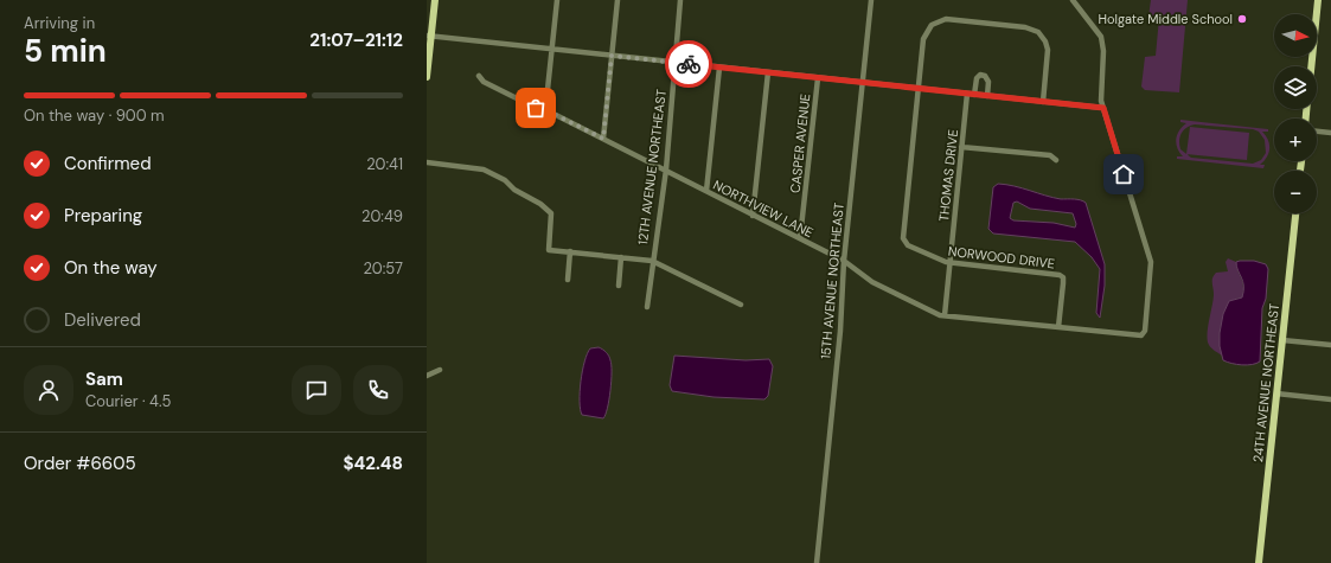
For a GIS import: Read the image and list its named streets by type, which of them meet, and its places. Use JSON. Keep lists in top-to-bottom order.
{
  "streets": {
    "main road": ["24TH AVENUE NORTHEAST"],
    "street": [
      "CASPER AVENUE",
      "12TH AVENUE NORTHEAST",
      "THOMAS DRIVE",
      "NORTHVIEW LANE",
      "NORWOOD DRIVE",
      "15TH AVENUE NORTHEAST"
    ]
  },
  "crossings": [
    ["CASPER AVENUE", "NORTHVIEW LANE"],
    ["12TH AVENUE NORTHEAST", "NORTHVIEW LANE"],
    ["THOMAS DRIVE", "NORTHVIEW LANE"],
    ["THOMAS DRIVE", "NORWOOD DRIVE"],
    ["NORTHVIEW LANE", "NORWOOD DRIVE"],
    ["NORTHVIEW LANE", "15TH AVENUE NORTHEAST"]
  ],
  "places": ["Holgate Middle School"],
  "north": "right",
  "page": {
    "heading": ["5 min", "Arriving in", "21:07–21:12"],
    "panel": [
      "Sam",
      "Courier · 4.5",
      "Order #6605",
      "$42.48"
    ],
    "map_buttons": ["+", "−"],
    "bar": "On the way · 900 m",
    "list": [
      ["Confirmed", "20:41"],
      ["Preparing", "20:49"],
      ["On the way", "20:57"],
      "Delivered"
    ]
  }
}
